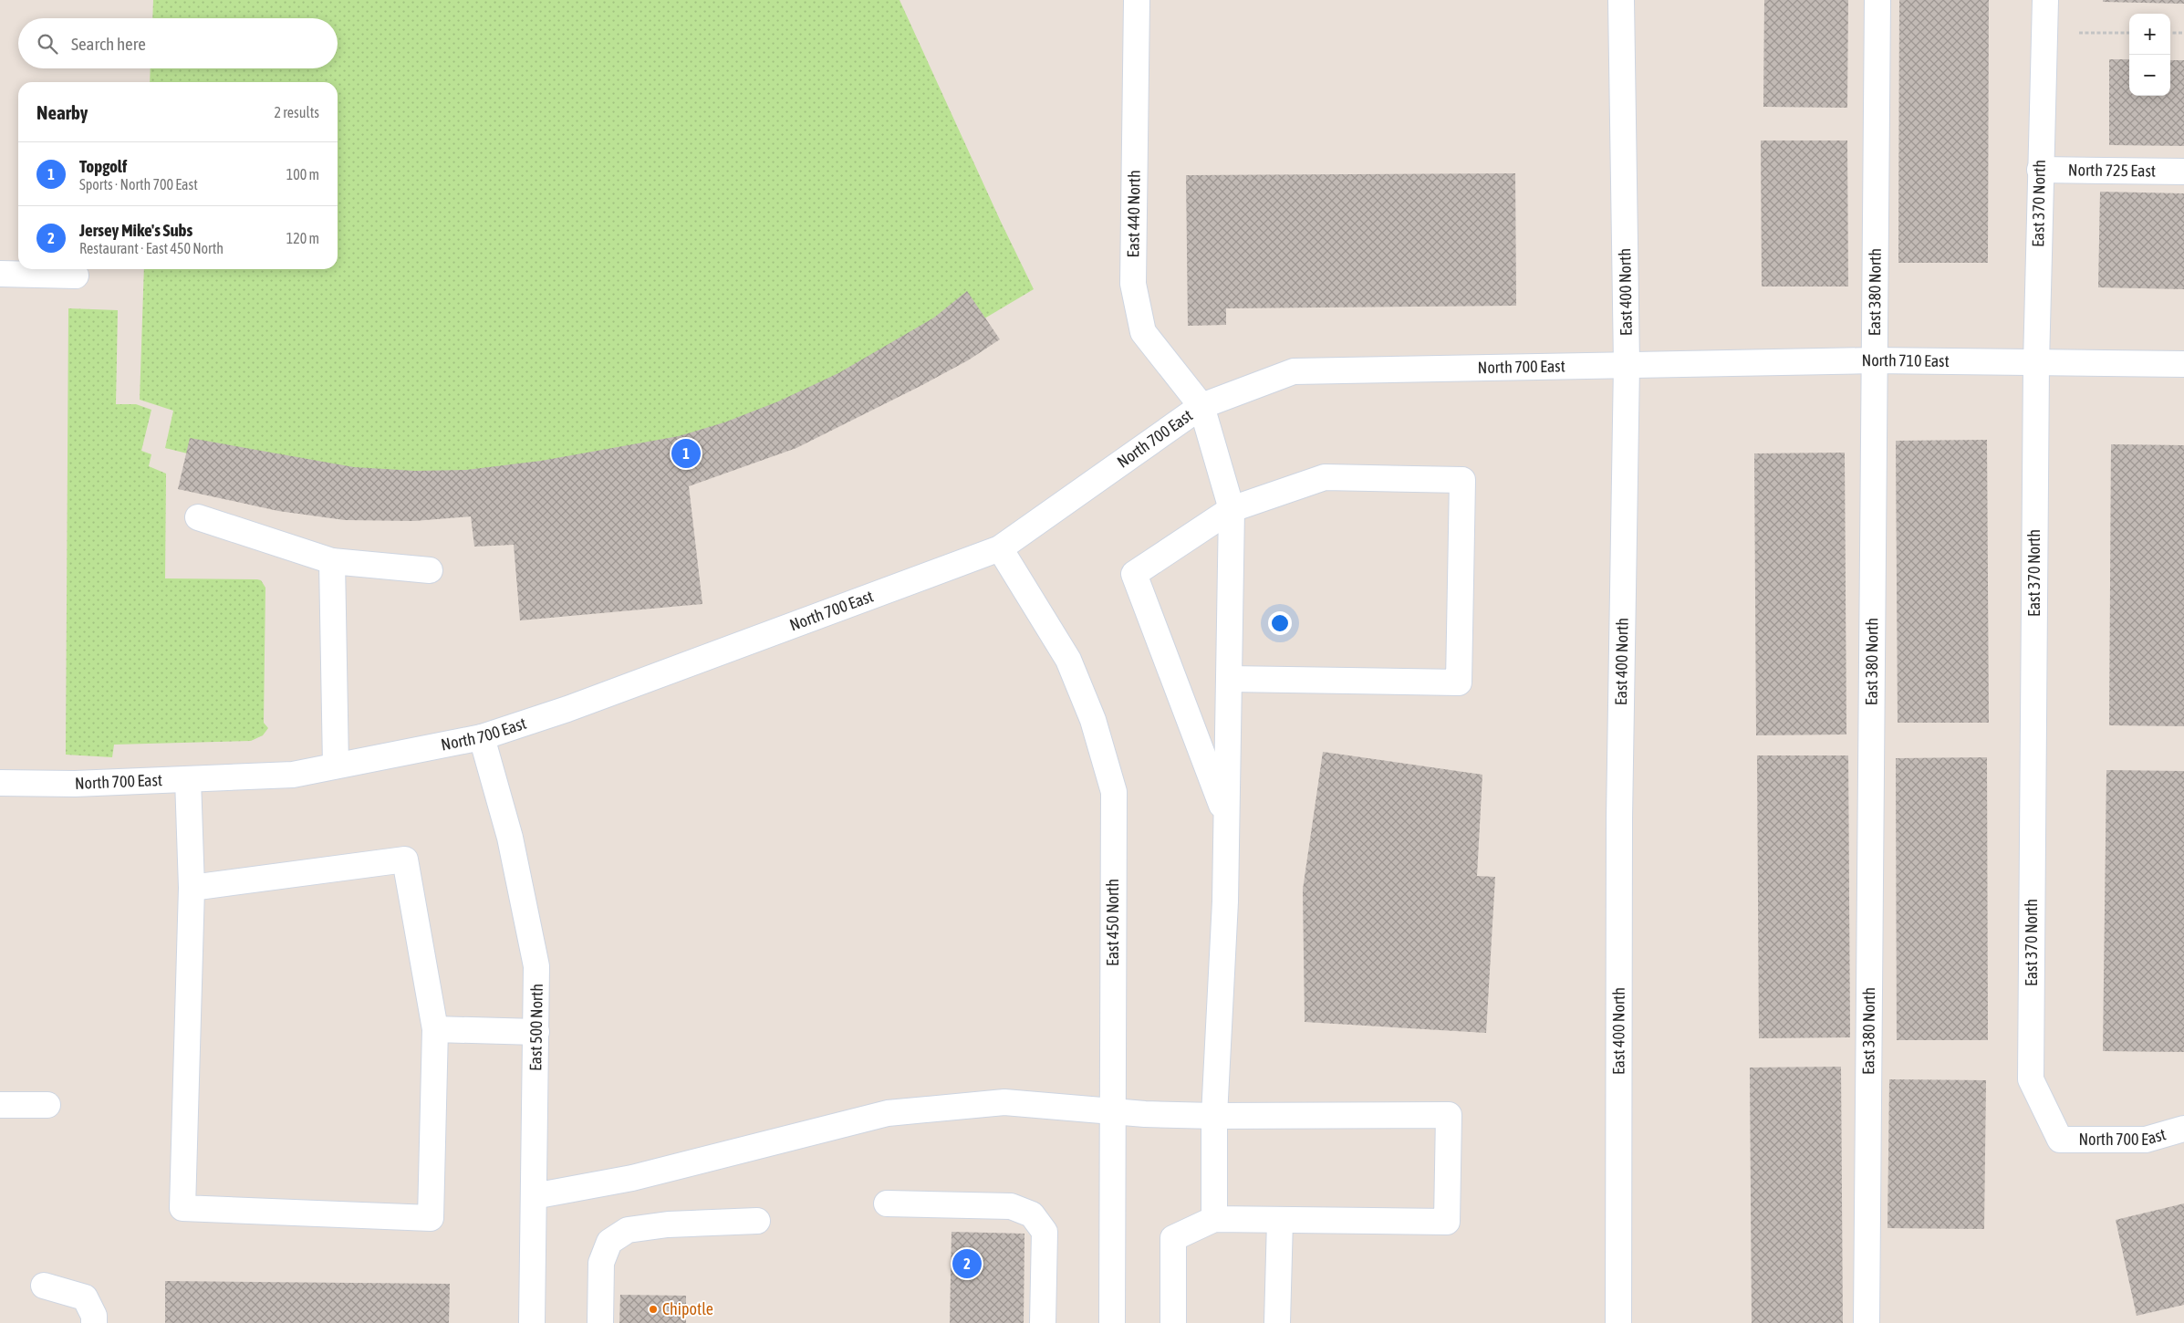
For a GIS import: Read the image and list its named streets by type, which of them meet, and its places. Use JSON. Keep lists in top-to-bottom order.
{
  "streets": {
    "street": [
      "North 725 East",
      "East 370 North",
      "East 440 North",
      "East 400 North",
      "East 380 North",
      "North 710 East",
      "North 700 East",
      "East 450 North",
      "East 500 North"
    ]
  },
  "crossings": [
    ["North 725 East", "East 370 North"],
    ["East 370 North", "North 710 East"],
    ["East 370 North", "North 700 East"],
    ["East 440 North", "North 700 East"],
    ["East 400 North", "North 710 East"],
    ["East 400 North", "North 700 East"],
    ["East 380 North", "North 710 East"],
    ["North 710 East", "North 700 East"],
    ["North 700 East", "East 450 North"],
    ["North 700 East", "East 500 North"]
  ],
  "places": ["Chipotle"],
  "page": {
    "map_buttons": ["+", "−"],
    "search": "Search here",
    "heading": ["Nearby", "2 results"],
    "list": [
      {
        "mark": "1",
        "name": "Topgolf",
        "note": "Sports · North 700 East",
        "value": "100 m"
      },
      {
        "mark": "2",
        "name": "Jersey Mike's Subs",
        "note": "Restaurant · East 450 North",
        "value": "120 m"
      }
    ],
    "pins": ["1", "2"]
  }
}
